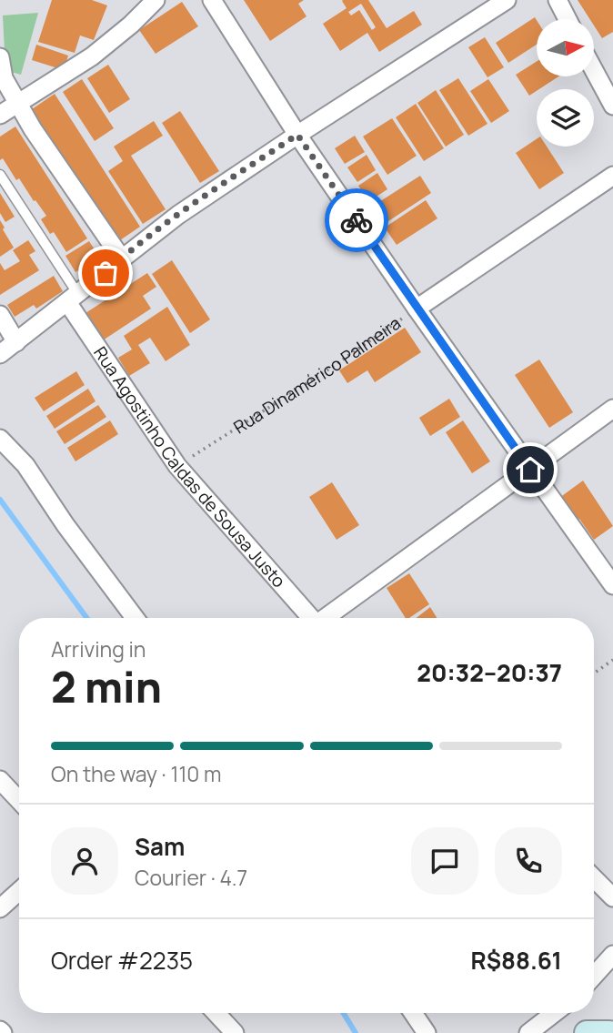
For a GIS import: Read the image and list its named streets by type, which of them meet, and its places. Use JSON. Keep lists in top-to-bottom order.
{
  "streets": {
    "street": ["Rua Dinamérico Palmeira", "Rua Agostinho Caldas de Sousa Justo"]
  },
  "crossings": [
    ["Rua Dinamérico Palmeira", "Rua Agostinho Caldas de Sousa Justo"]
  ],
  "north": "right",
  "page": {
    "heading": ["2 min", "Arriving in", "20:32–20:37"],
    "panel": [
      "Sam",
      "Courier · 4.7",
      "Order #2235",
      "R$88.61"
    ],
    "bar": "On the way · 110 m"
  }
}
